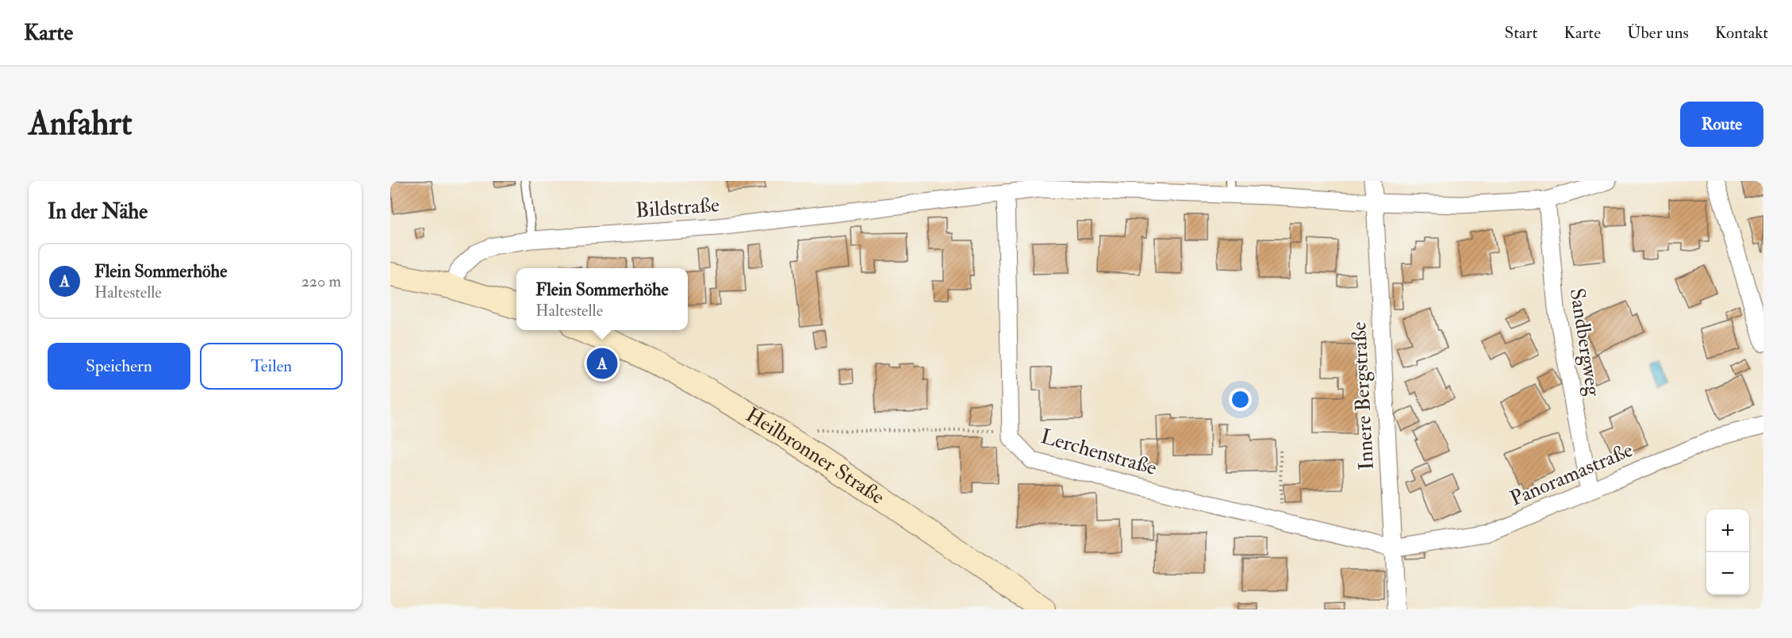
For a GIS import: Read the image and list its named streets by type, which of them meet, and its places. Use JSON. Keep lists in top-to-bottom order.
{
  "streets": {
    "main road": ["Heilbronner Straße"],
    "street": [
      "Bildstraße",
      "Sandbergweg",
      "Innere Bergstraße",
      "Lerchenstraße",
      "Panoramastraße"
    ]
  },
  "crossings": [
    ["Bildstraße", "Sandbergweg"],
    ["Bildstraße", "Innere Bergstraße"],
    ["Sandbergweg", "Panoramastraße"],
    ["Innere Bergstraße", "Lerchenstraße"],
    ["Innere Bergstraße", "Panoramastraße"],
    ["Lerchenstraße", "Panoramastraße"]
  ],
  "page": {
    "header": "Karte",
    "nav": [
      "Start",
      "Karte",
      "Über uns",
      "Kontakt"
    ],
    "buttons": [
      "Route",
      ["Speichern", "Teilen"]
    ],
    "title": "Anfahrt",
    "heading": "In der Nähe",
    "list": [
      {
        "mark": "A",
        "name": "Flein Sommerhöhe",
        "note": "Haltestelle",
        "value": "220 m"
      }
    ],
    "popup": ["Flein Sommerhöhe", "Haltestelle"],
    "pins": "A",
    "map_buttons": ["+", "−"]
  }
}
